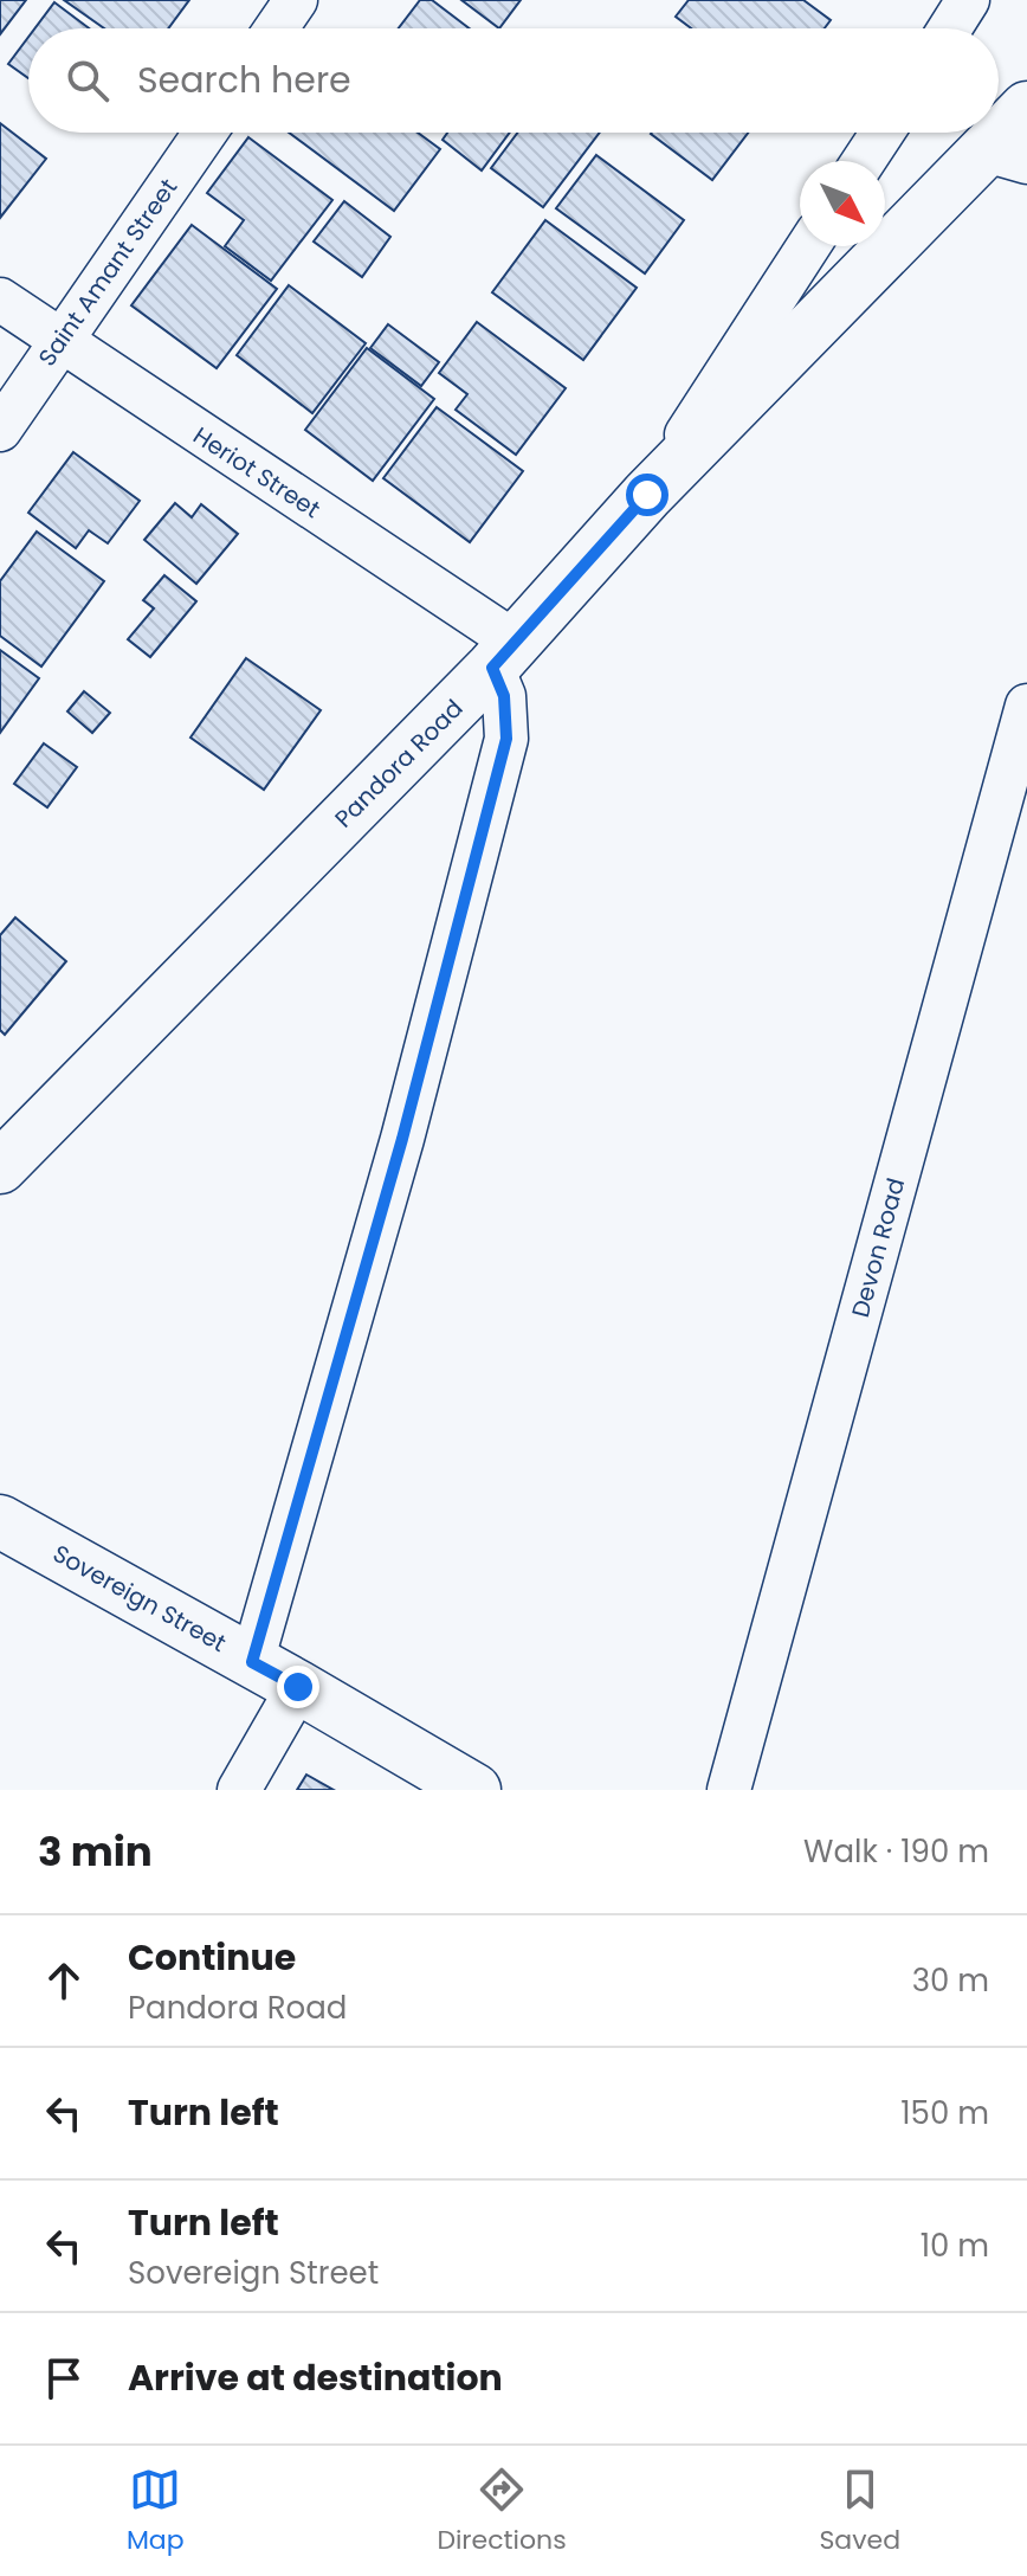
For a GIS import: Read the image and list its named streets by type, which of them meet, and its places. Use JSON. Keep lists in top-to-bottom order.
{
  "streets": {
    "street": [
      "Saint Amant Street",
      "Heriot Street",
      "Pandora Road",
      "Devon Road",
      "Sovereign Street"
    ]
  },
  "crossings": [
    ["Saint Amant Street", "Heriot Street"],
    ["Heriot Street", "Pandora Road"]
  ],
  "north": "bottom right",
  "page": {
    "search": "Search here",
    "heading": ["3 min", "Walk · 190 m"],
    "list": [
      ["Continue", "Pandora Road", "30 m"],
      ["Turn left", "150 m"],
      ["Turn left", "Sovereign Street", "10 m"],
      "Arrive at destination"
    ],
    "nav": ["Map", "Directions", "Saved"]
  }
}
